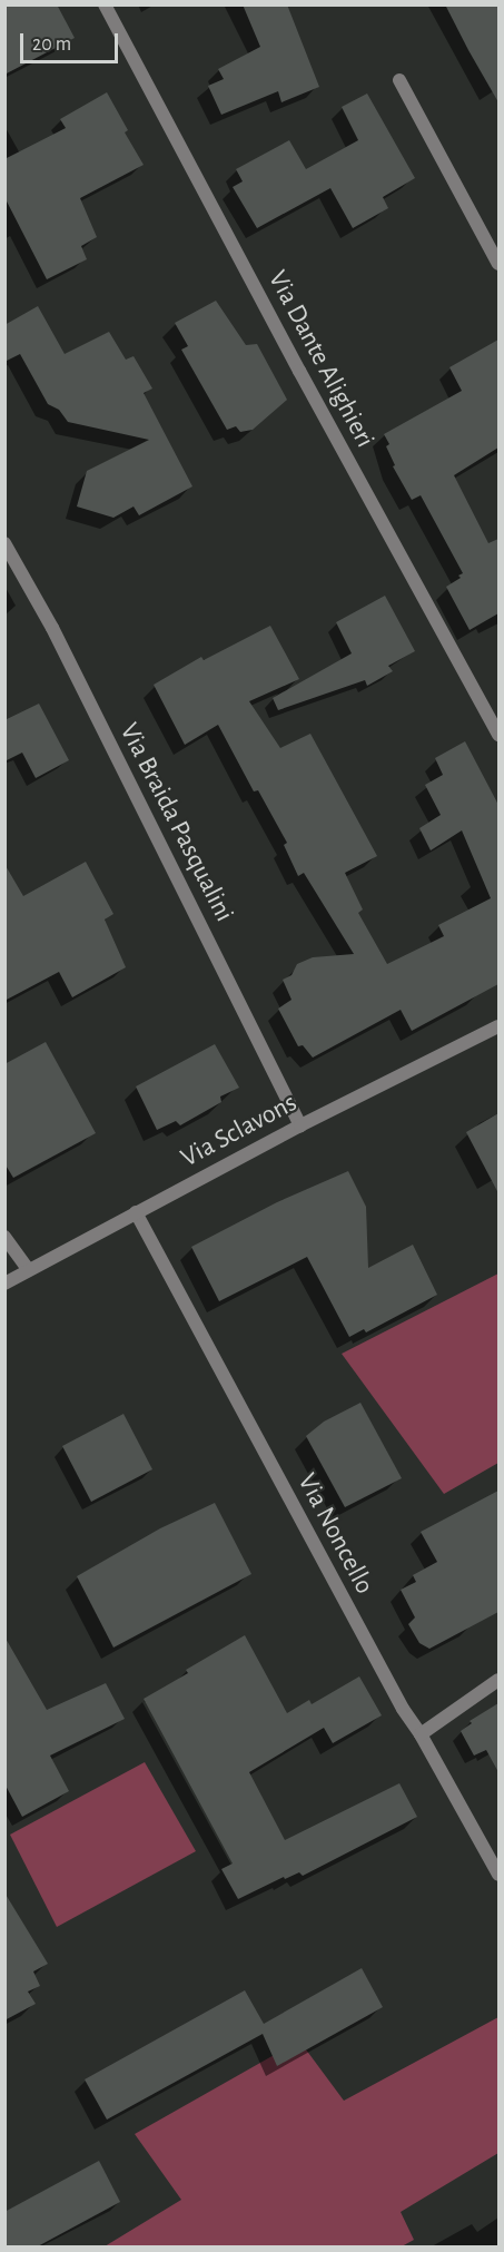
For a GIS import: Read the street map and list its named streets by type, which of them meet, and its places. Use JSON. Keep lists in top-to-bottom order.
{
  "streets": {
    "street": [
      "Via Dante Alighieri",
      "Via Braida Pasqualini",
      "Via Sclavons",
      "Via Noncello"
    ]
  },
  "crossings": [
    ["Via Braida Pasqualini", "Via Sclavons"],
    ["Via Sclavons", "Via Noncello"]
  ],
  "scale_bar": "20 m"
}
